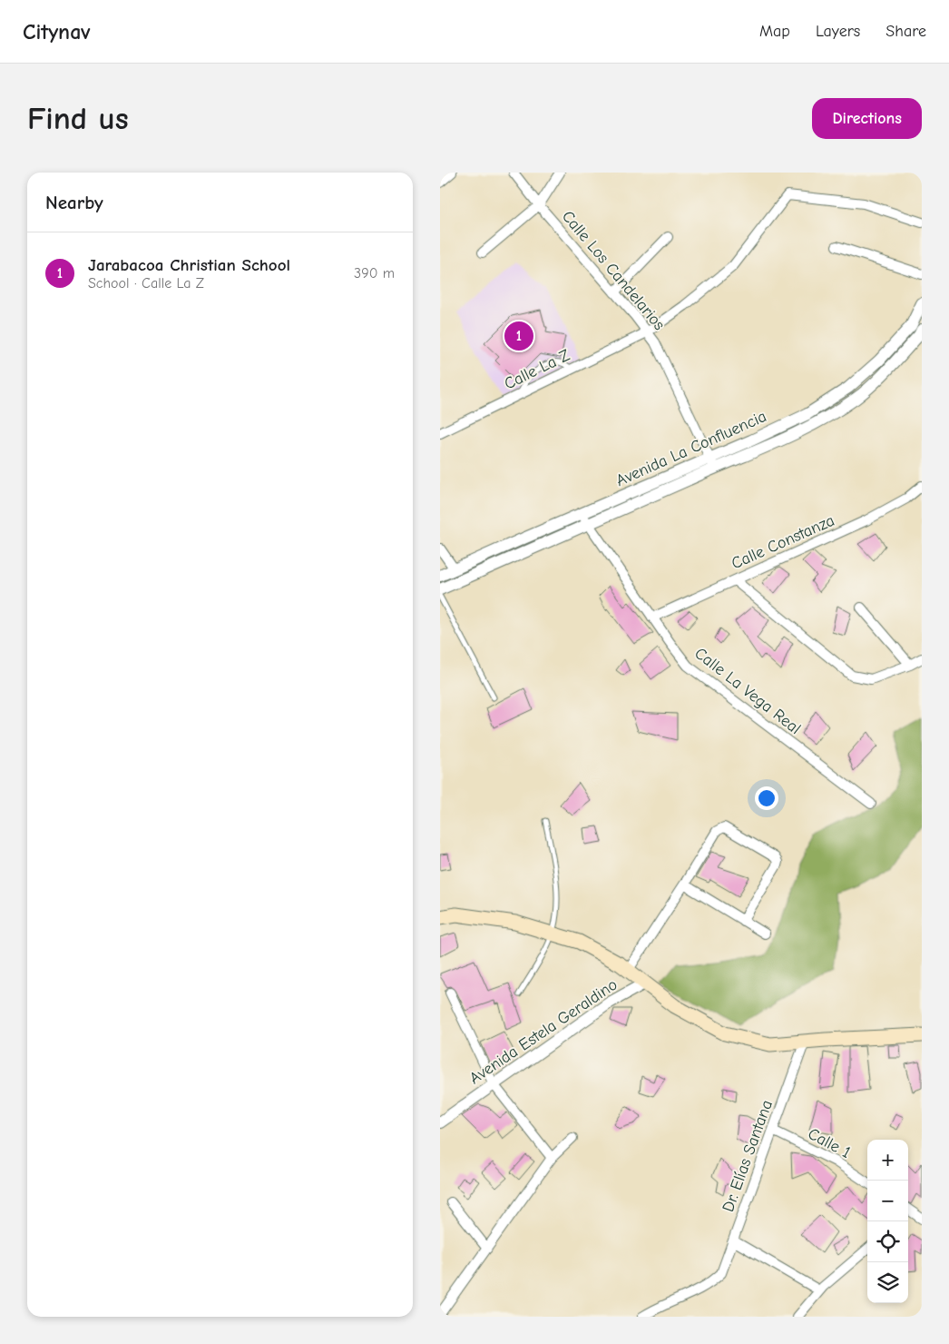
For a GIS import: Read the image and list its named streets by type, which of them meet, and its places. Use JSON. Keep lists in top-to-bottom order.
{
  "streets": {
    "street": [
      "Calle Los Candelarios",
      "Calle La Z",
      "Avenida La Confluencia",
      "Calle Constanza",
      "Calle La Vega Real",
      "Avenida Estela Geraldino",
      "Calle 1",
      "Dr. Elías Santana"
    ]
  },
  "crossings": [
    ["Calle Los Candelarios", "Calle La Z"],
    ["Calle Los Candelarios", "Avenida La Confluencia"],
    ["Avenida La Confluencia", "Calle La Vega Real"],
    ["Calle Constanza", "Calle La Vega Real"],
    ["Calle 1", "Dr. Elías Santana"]
  ],
  "page": {
    "header": "Citynav",
    "nav": ["Map", "Layers", "Share"],
    "buttons": "Directions",
    "title": "Find us",
    "heading": "Nearby",
    "list": [
      {
        "mark": "1",
        "name": "Jarabacoa Christian School",
        "note": "School · Calle La Z",
        "value": "390 m"
      }
    ],
    "pins": "1",
    "map_buttons": ["+", "−"]
  }
}
